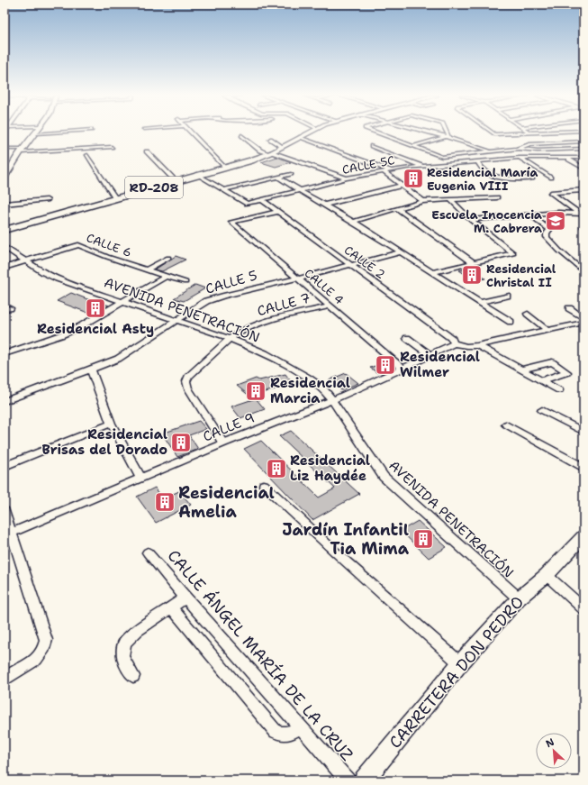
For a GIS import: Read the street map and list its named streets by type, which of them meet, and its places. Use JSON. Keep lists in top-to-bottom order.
{
  "streets": {
    "main road": ["RD-208", "CARRETERA DON PEDRO"],
    "street": [
      "CALLE 5C",
      "CALLE 6",
      "CALLE 2",
      "CALLE 5",
      "CALLE 4",
      "CALLE 7",
      "AVENIDA PENETRACIÓN",
      "CALLE 9",
      "CALLE ÁNGEL MARÍA DE LA CRUZ"
    ]
  },
  "crossings": [
    ["CALLE 5C", "CALLE 2"],
    ["CALLE 6", "AVENIDA PENETRACIÓN"],
    ["CALLE 2", "CALLE 5"],
    ["CALLE 2", "CALLE 4"],
    ["CALLE 2", "CALLE 9"],
    ["CALLE 5", "CALLE 4"],
    ["CALLE 5", "AVENIDA PENETRACIÓN"],
    ["CALLE 4", "CALLE 7"],
    ["CALLE 4", "CALLE 9"],
    ["CALLE 7", "AVENIDA PENETRACIÓN"],
    ["CALLE 7", "CALLE 9"],
    ["AVENIDA PENETRACIÓN", "CALLE 9"],
    ["AVENIDA PENETRACIÓN", "CARRETERA DON PEDRO"]
  ],
  "places": {
    "building": [
      "Residencial María Eugenia VIII",
      "Residencial Christal II",
      "Residencial Asty",
      "Residencial Wilmer",
      "Residencial Marcia",
      "Residencial Brisas del Dorado",
      "Residencial Liz Haydée",
      "Residencial Amelia",
      "Jardín Infantil Tia Mima"
    ],
    "school or university": ["Escuela Inocencia M. Cabrera"]
  },
  "north": "top left"
}
